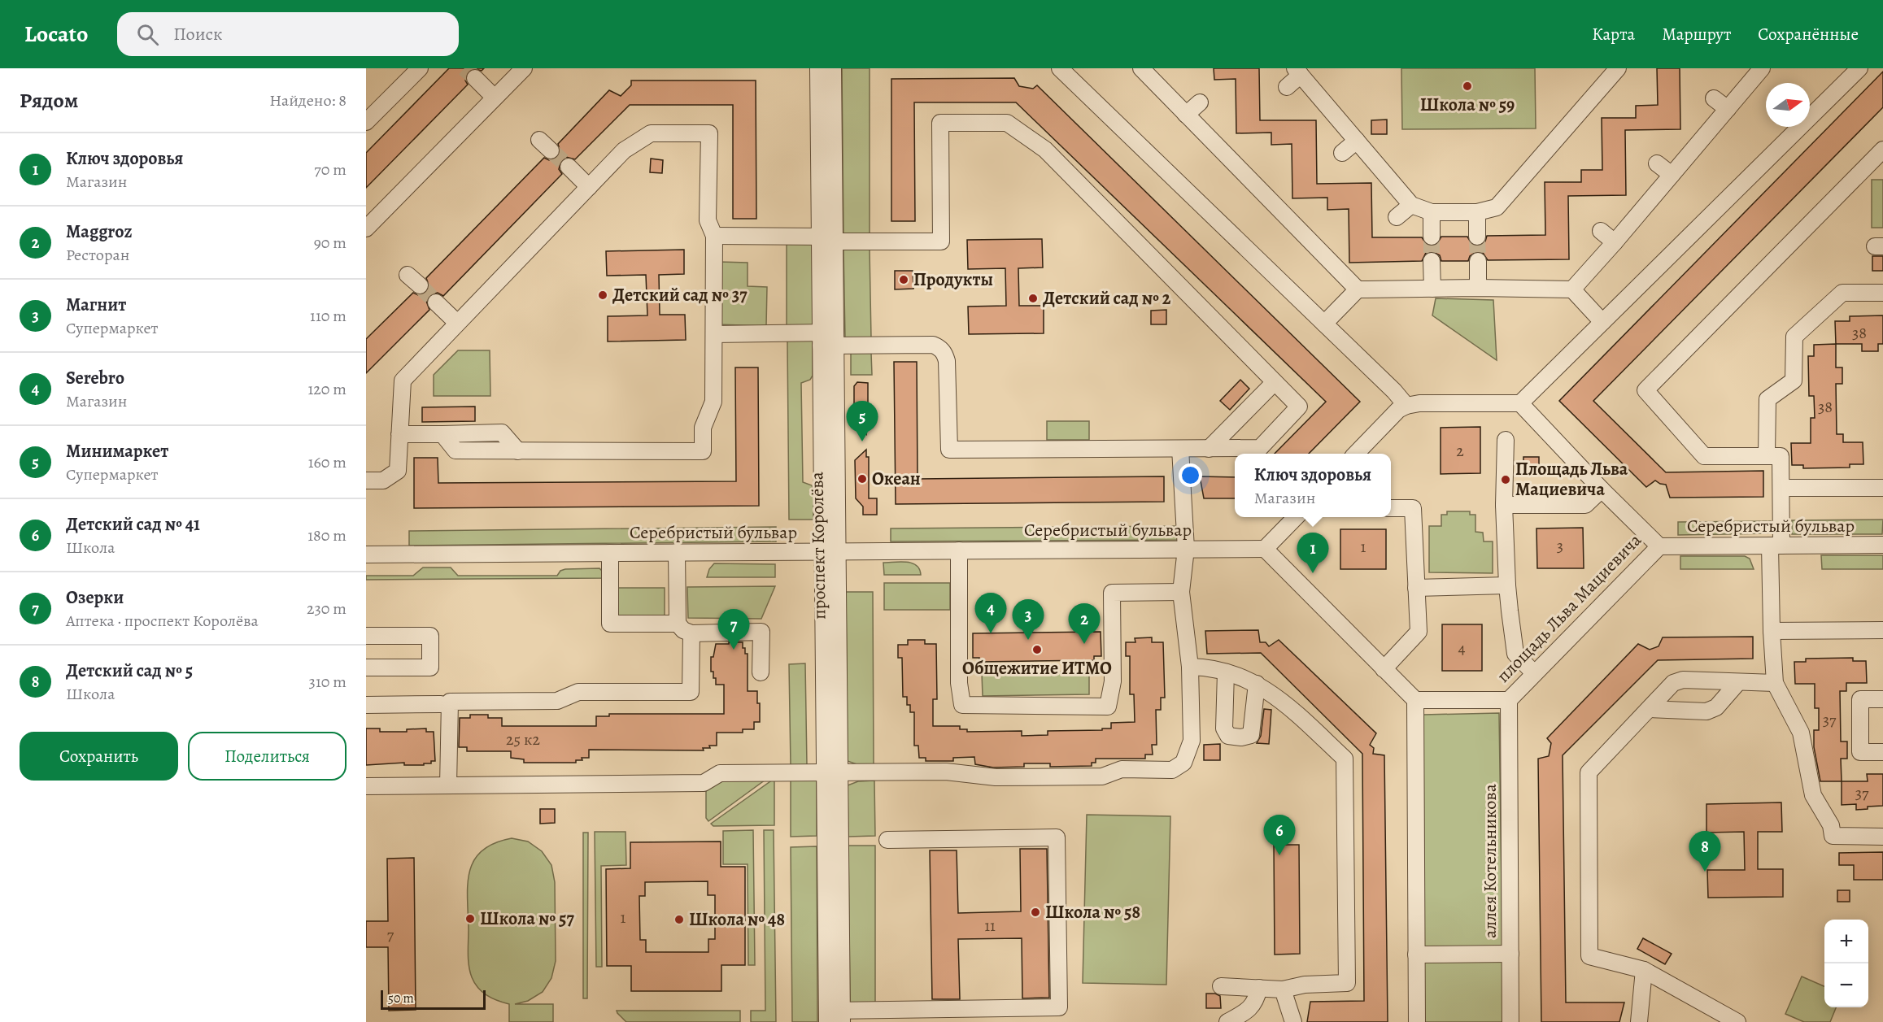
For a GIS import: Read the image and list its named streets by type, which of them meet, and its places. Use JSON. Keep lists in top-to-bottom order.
{
  "streets": {
    "street": [
      "Серебристый бульвар",
      "проспект Королёва",
      "площадь Льва Мациевича",
      "аллея Котельникова"
    ]
  },
  "crossings": [
    ["Серебристый бульвар", "проспект Королёва"],
    ["Серебристый бульвар", "площадь Льва Мациевича"],
    ["площадь Льва Мациевича", "аллея Котельникова"]
  ],
  "places": [
    "Школа № 59",
    "Продукты",
    "Детский сад № 37",
    "Детский сад № 2",
    "Океан",
    "Площадь Льва Мациевича",
    "Общежитие ИТМО",
    "Школа № 58",
    "Школа № 57",
    "Школа № 48"
  ],
  "house_numbers": [
    "38",
    "38",
    "2",
    "3",
    "1",
    "4",
    "37",
    "25 к2",
    "37",
    "1",
    "11",
    "7"
  ],
  "scale_bar": "50 m",
  "north": "right",
  "page": {
    "header": "Locato",
    "search": "Поиск",
    "nav": ["Карта", "Маршрут", "Сохранённые"],
    "heading": ["Рядом", "Найдено: 8"],
    "list": [
      {
        "mark": "1",
        "name": "Ключ здоровья",
        "note": "Магазин",
        "value": "70 m"
      },
      {
        "mark": "2",
        "name": "Maggroz",
        "note": "Ресторан",
        "value": "90 m"
      },
      {
        "mark": "3",
        "name": "Магнит",
        "note": "Супермаркет",
        "value": "110 m"
      },
      {
        "mark": "4",
        "name": "Serebro",
        "note": "Магазин",
        "value": "120 m"
      },
      {
        "mark": "5",
        "name": "Минимаркет",
        "note": "Супермаркет",
        "value": "160 m"
      },
      {
        "mark": "6",
        "name": "Детский сад № 41",
        "note": "Школа",
        "value": "180 m"
      },
      {
        "mark": "7",
        "name": "Озерки",
        "note": "Аптека · проспект Королёва",
        "value": "230 m"
      },
      {
        "mark": "8",
        "name": "Детский сад № 5",
        "note": "Школа",
        "value": "310 m"
      }
    ],
    "pins": [
      "5",
      "1",
      "4",
      "3",
      "2",
      "7",
      "6",
      "8"
    ],
    "popup": ["Ключ здоровья", "Магазин"],
    "buttons": ["Сохранить", "Поделиться"],
    "map_buttons": ["+", "−"],
    "scale": "50 m"
  }
}
